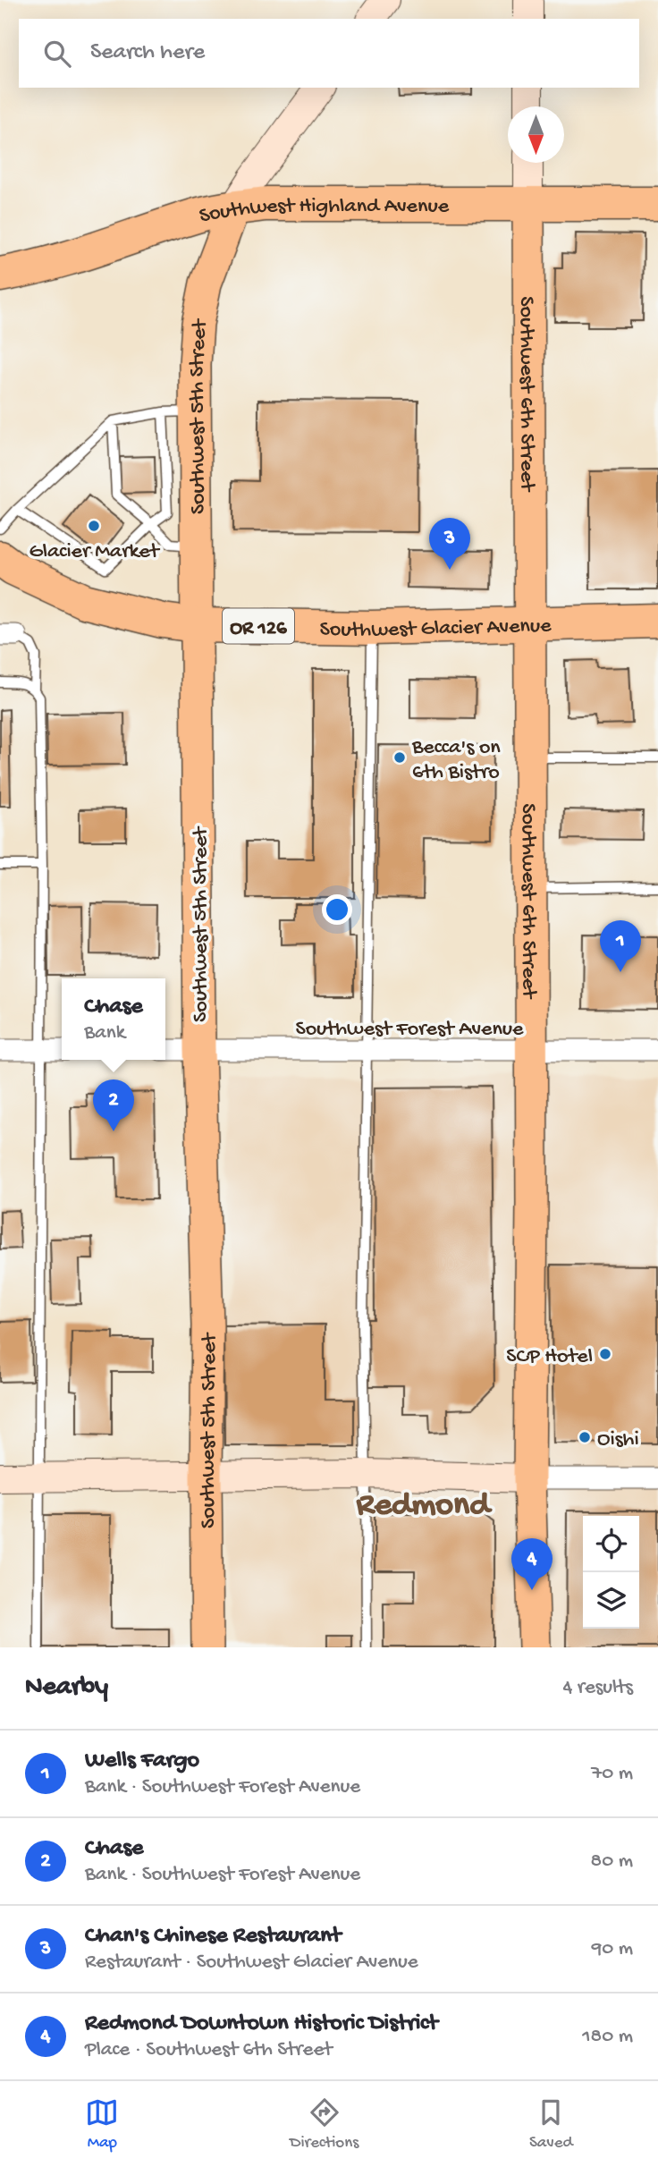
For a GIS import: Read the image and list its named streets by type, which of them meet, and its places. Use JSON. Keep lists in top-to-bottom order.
{
  "streets": {
    "highway": ["Southwest Highland Avenue", "Southwest Glacier Avenue", "OR 126"],
    "main road": ["Southwest 6th Street", "Southwest 5th Street"],
    "street": ["Southwest Forest Avenue"]
  },
  "crossings": [
    ["Southwest Highland Avenue", "Southwest 6th Street"],
    ["Southwest Highland Avenue", "Southwest 5th Street"],
    ["Southwest 6th Street", "Southwest Glacier Avenue"],
    ["Southwest 6th Street", "Southwest Forest Avenue"],
    ["Southwest 5th Street", "Southwest Glacier Avenue"],
    ["Southwest 5th Street", "Southwest Forest Avenue"]
  ],
  "districts": ["Redmond"],
  "places": [
    "Glacier Market",
    "Becca's on 6th Bistro",
    "SCP Hotel",
    "Oishi"
  ],
  "north": "bottom",
  "page": {
    "search": "Search here",
    "pins": [
      "3",
      "1",
      "2",
      "4"
    ],
    "popup": ["Chase", "Bank"],
    "heading": ["Nearby", "4 results"],
    "list": [
      {
        "mark": "1",
        "name": "Wells Fargo",
        "note": "Bank · Southwest Forest Avenue",
        "value": "70 m"
      },
      {
        "mark": "2",
        "name": "Chase",
        "note": "Bank · Southwest Forest Avenue",
        "value": "80 m"
      },
      {
        "mark": "3",
        "name": "Chan's Chinese Restaurant",
        "note": "Restaurant · Southwest Glacier Avenue",
        "value": "90 m"
      },
      {
        "mark": "4",
        "name": "Redmond Downtown Historic District",
        "note": "Place · Southwest 6th Street",
        "value": "180 m"
      }
    ],
    "nav": ["Map", "Directions", "Saved"]
  }
}
